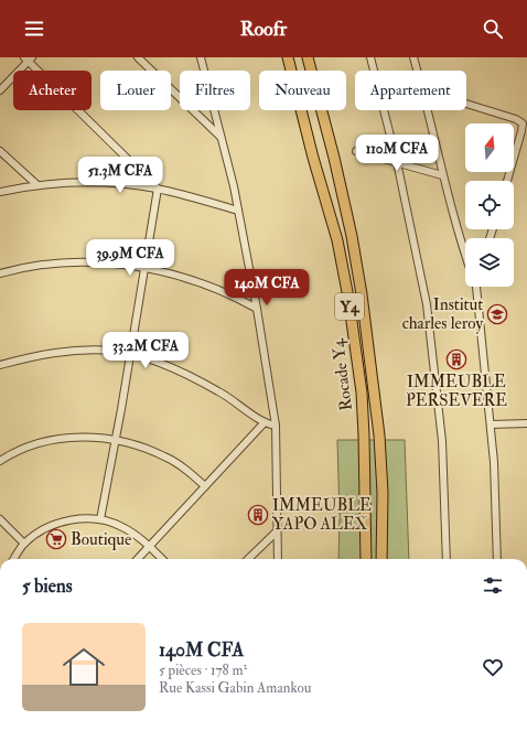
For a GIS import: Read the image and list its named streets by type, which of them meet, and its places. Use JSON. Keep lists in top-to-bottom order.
{
  "streets": {
    "highway": ["Y4", "Rocade Y4"]
  },
  "places": {
    "school or university": ["Institut charles leroy"],
    "building": ["IMMEUBLE PERSEVERE", "IMMEUBLE YAPO ALEX"],
    "supermarket": ["Boutique"]
  },
  "north": "top",
  "page": {
    "header": "Roofr",
    "chip": [
      "Acheter",
      "Louer",
      "Filtres",
      "Nouveau",
      "Appartement"
    ],
    "price": [
      "110M CFA",
      "51.3M CFA",
      "39.9M CFA",
      "140M CFA",
      "33.2M CFA"
    ],
    "heading": "5 biens",
    "list": [
      {
        "name": "140M CFA",
        "note": "5 pièces · 178 m² · Rue Kassi Gabin Amankou"
      }
    ]
  }
}
